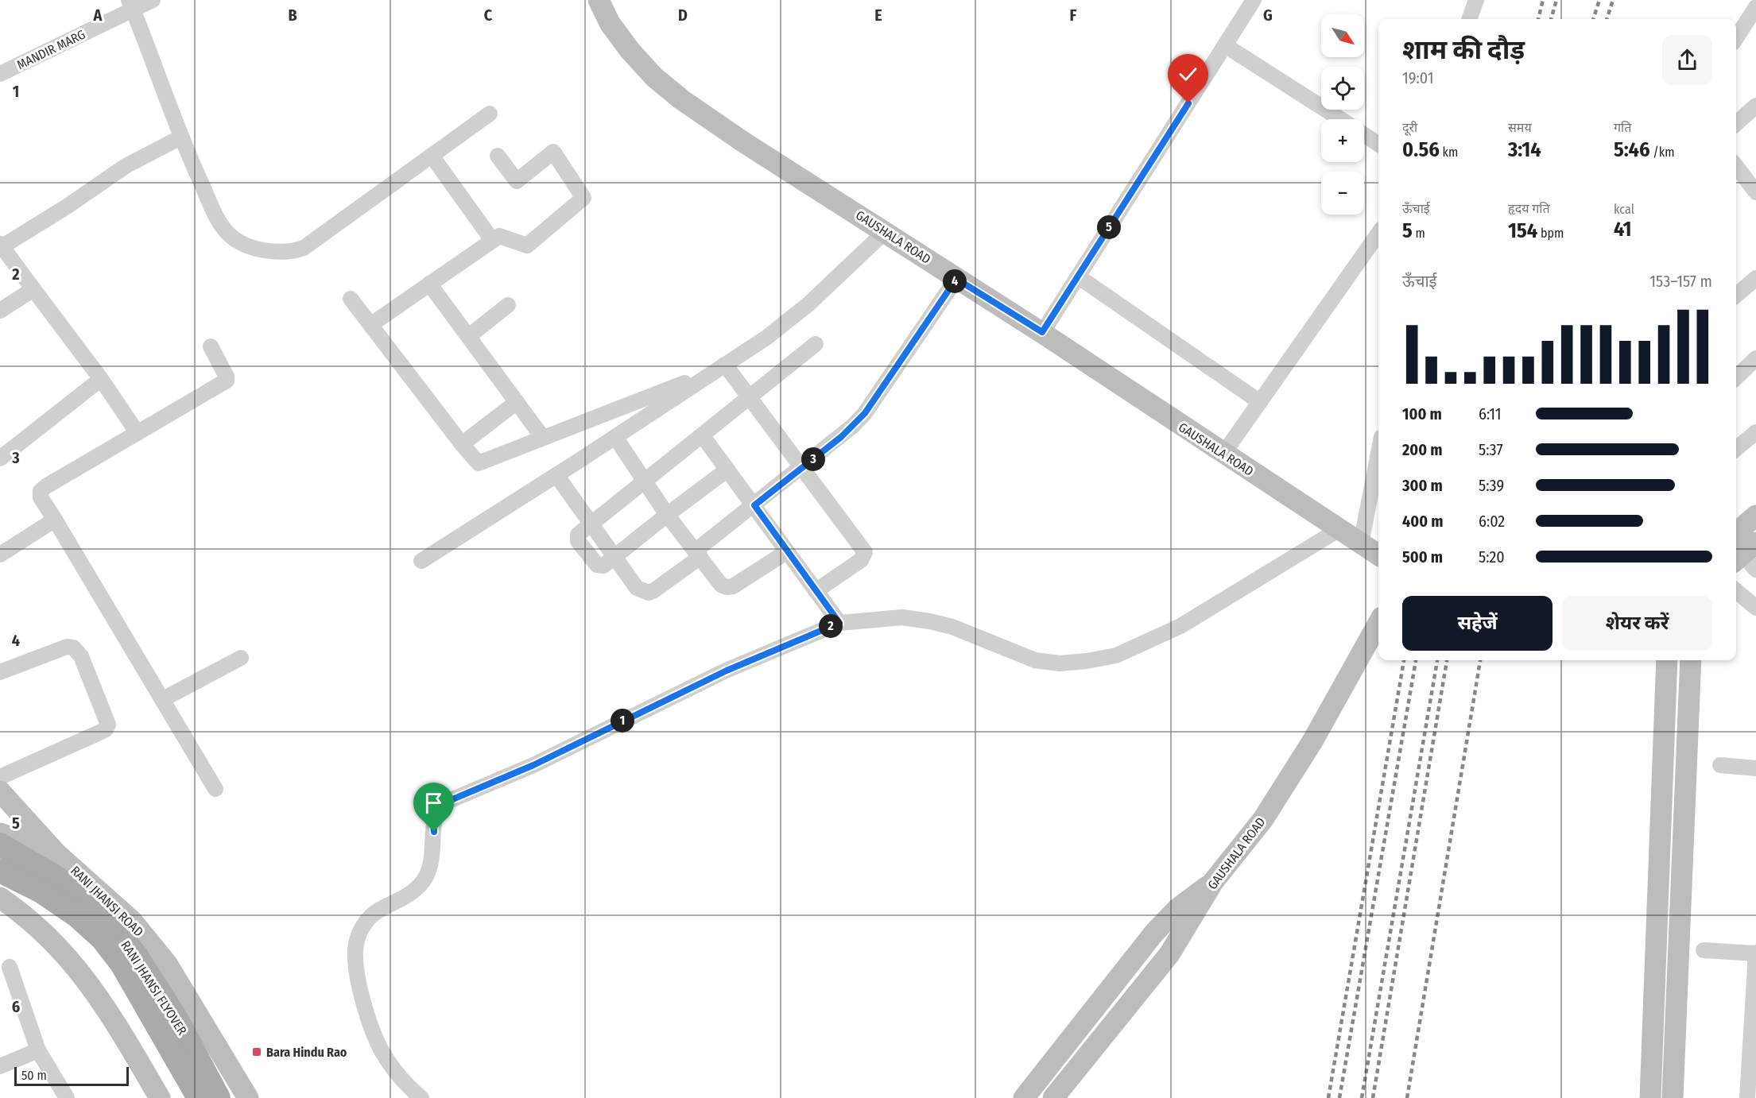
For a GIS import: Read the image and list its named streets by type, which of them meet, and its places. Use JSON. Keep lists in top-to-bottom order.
{
  "streets": {
    "main road": ["RANI JHANSI FLYOVER"],
    "street": ["MANDIR MARG", "GAUSHALA ROAD", "RANI JHANSI ROAD"]
  },
  "places": {
    "transit": ["Bara Hindu Rao"]
  },
  "scale_bar": "50 m",
  "north": "bottom right",
  "page": {
    "map_buttons": ["+", "−"],
    "heading": ["शाम की दौड़", "19:01"],
    "stats": [
      ["दूरी", "0.56 km"],
      ["समय", "3:14"],
      ["गति", "5:46 /km"],
      ["ऊँचाई", "5 m"],
      ["हृदय गति", "154 bpm"],
      ["kcal", "41"]
    ],
    "pins": [
      "5",
      "4",
      "3",
      "2",
      "1"
    ],
    "chart": ["ऊँचाई", "153–157 m"],
    "list": [
      {
        "name": "100 m",
        "note": "6:11"
      },
      {
        "name": "200 m",
        "note": "5:37"
      },
      {
        "name": "300 m",
        "note": "5:39"
      },
      {
        "name": "400 m",
        "note": "6:02"
      },
      {
        "name": "500 m",
        "note": "5:20"
      }
    ],
    "buttons": ["सहेजें", "शेयर करें"],
    "scale": "50 m"
  },
  "grid": {
    "columns": [
      "A",
      "B",
      "C",
      "D",
      "E",
      "F",
      "G"
    ],
    "rows": [
      "1",
      "2",
      "3",
      "4",
      "5",
      "6"
    ]
  }
}
